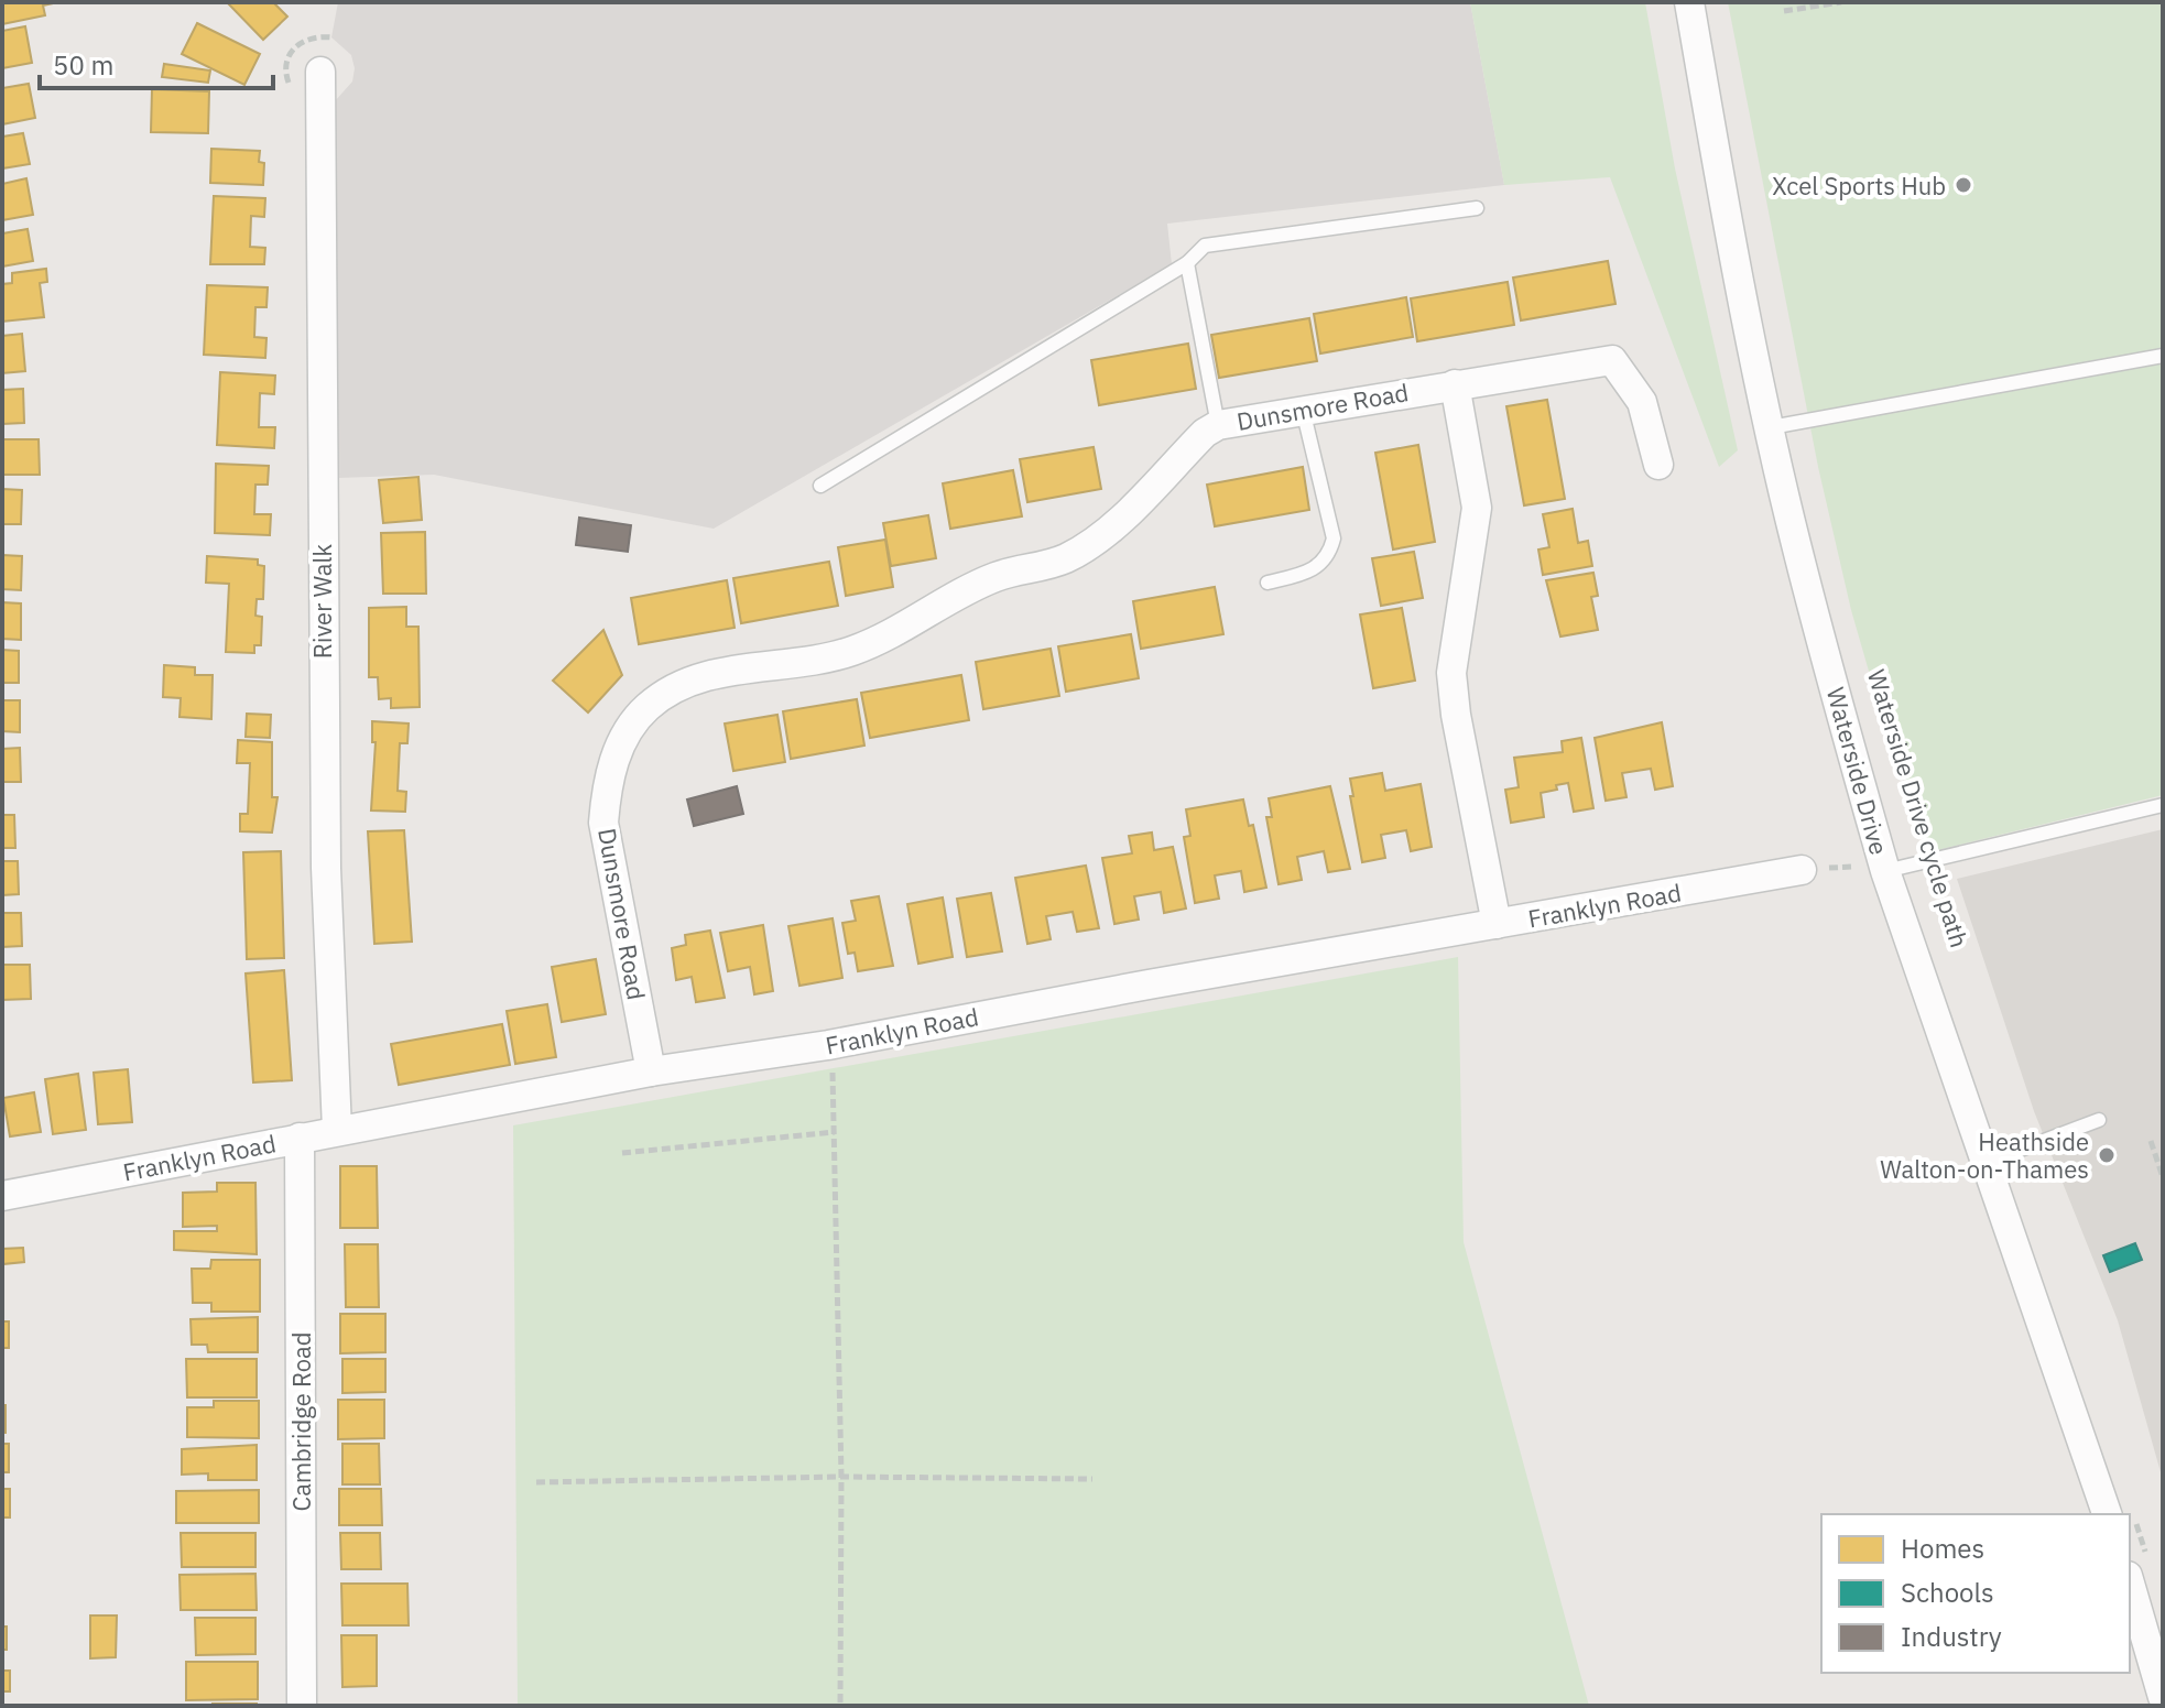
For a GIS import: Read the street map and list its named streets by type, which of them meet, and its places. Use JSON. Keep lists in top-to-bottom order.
{
  "streets": {
    "street": [
      "Dunsmore Road",
      "River Walk",
      "Waterside Drive",
      "Franklyn Road",
      "Cambridge Road"
    ]
  },
  "crossings": [
    ["Dunsmore Road", "Franklyn Road"],
    ["River Walk", "Franklyn Road"],
    ["Franklyn Road", "Cambridge Road"]
  ],
  "places": ["Xcel Sports Hub", "Heathside Walton-on-Thames"],
  "legend": ["Homes", "Schools", "Industry"],
  "scale_bar": "50 m"
}
